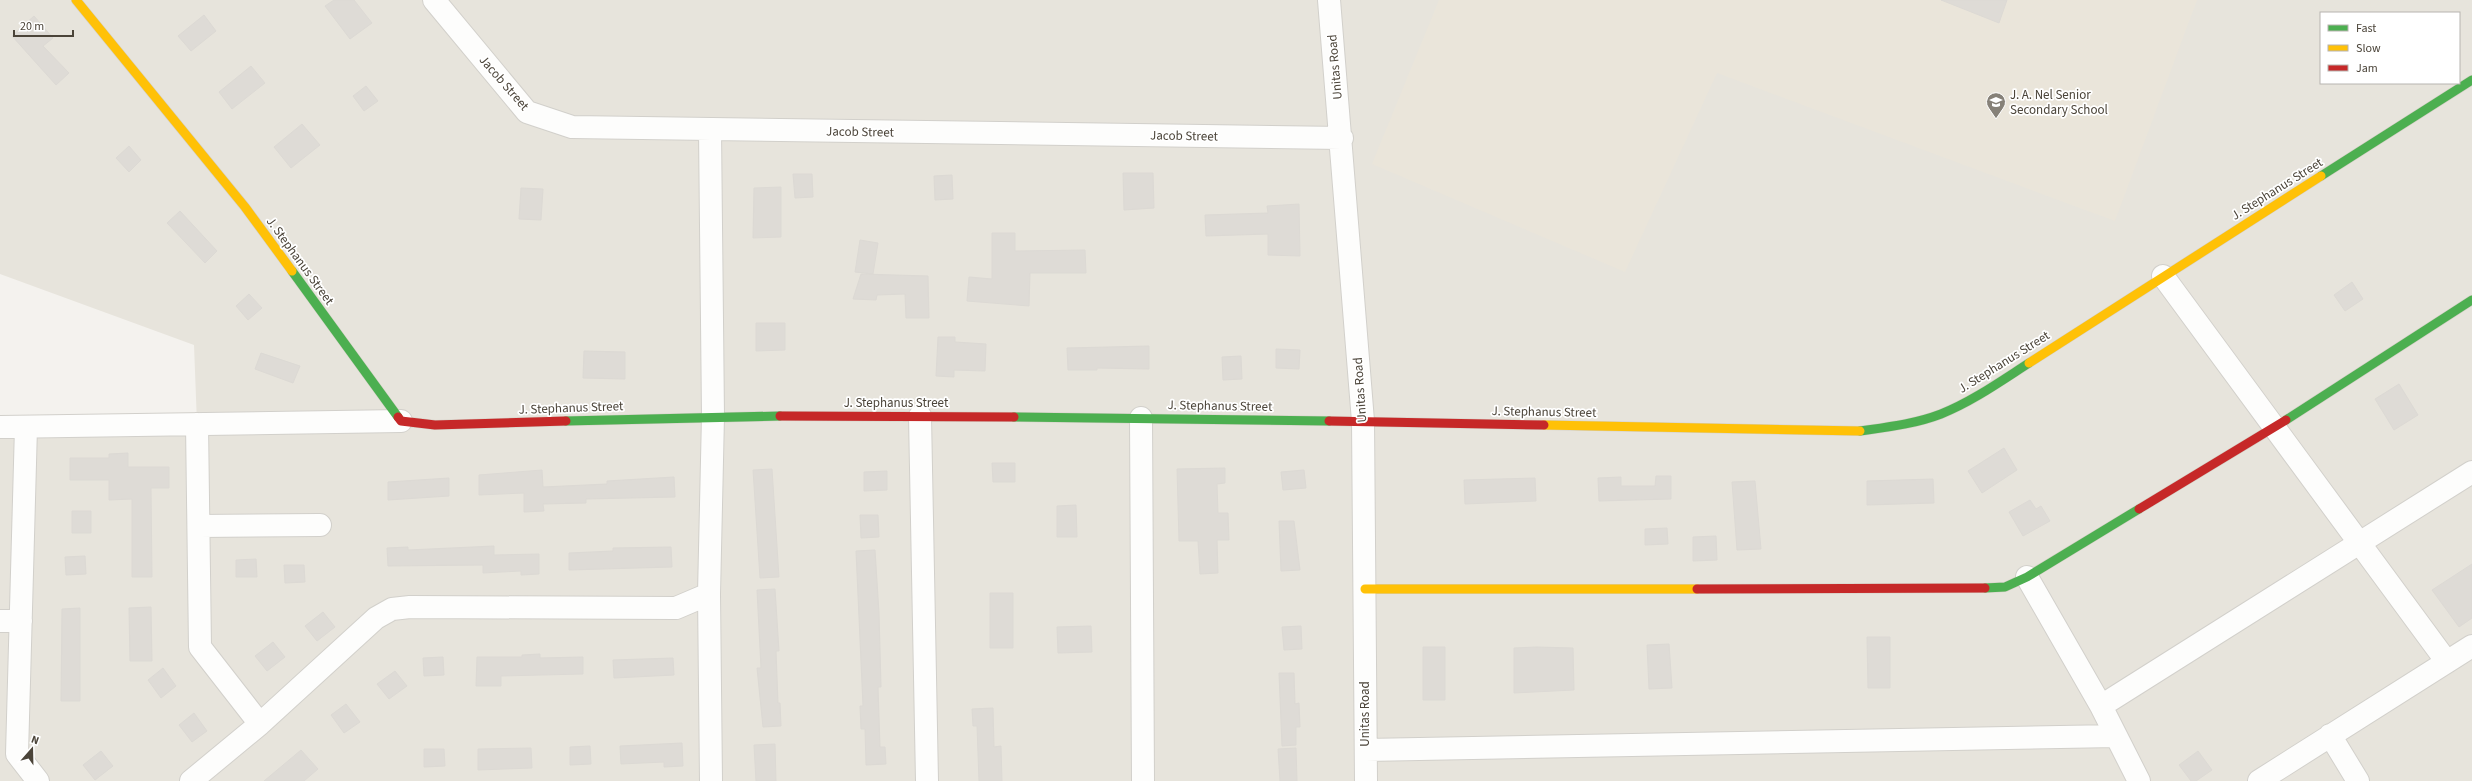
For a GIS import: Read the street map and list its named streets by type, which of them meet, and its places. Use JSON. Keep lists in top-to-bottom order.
{
  "streets": {
    "street": ["Unitas Road", "Jacob Street", "J. Stephanus Street"]
  },
  "crossings": [
    ["Unitas Road", "Jacob Street"],
    ["Unitas Road", "J. Stephanus Street"]
  ],
  "places": {
    "school or university": ["J. A. Nel Senior Secondary School"]
  },
  "legend": ["Fast", "Slow", "Jam"],
  "scale_bar": "20 m",
  "north": "top"
}
